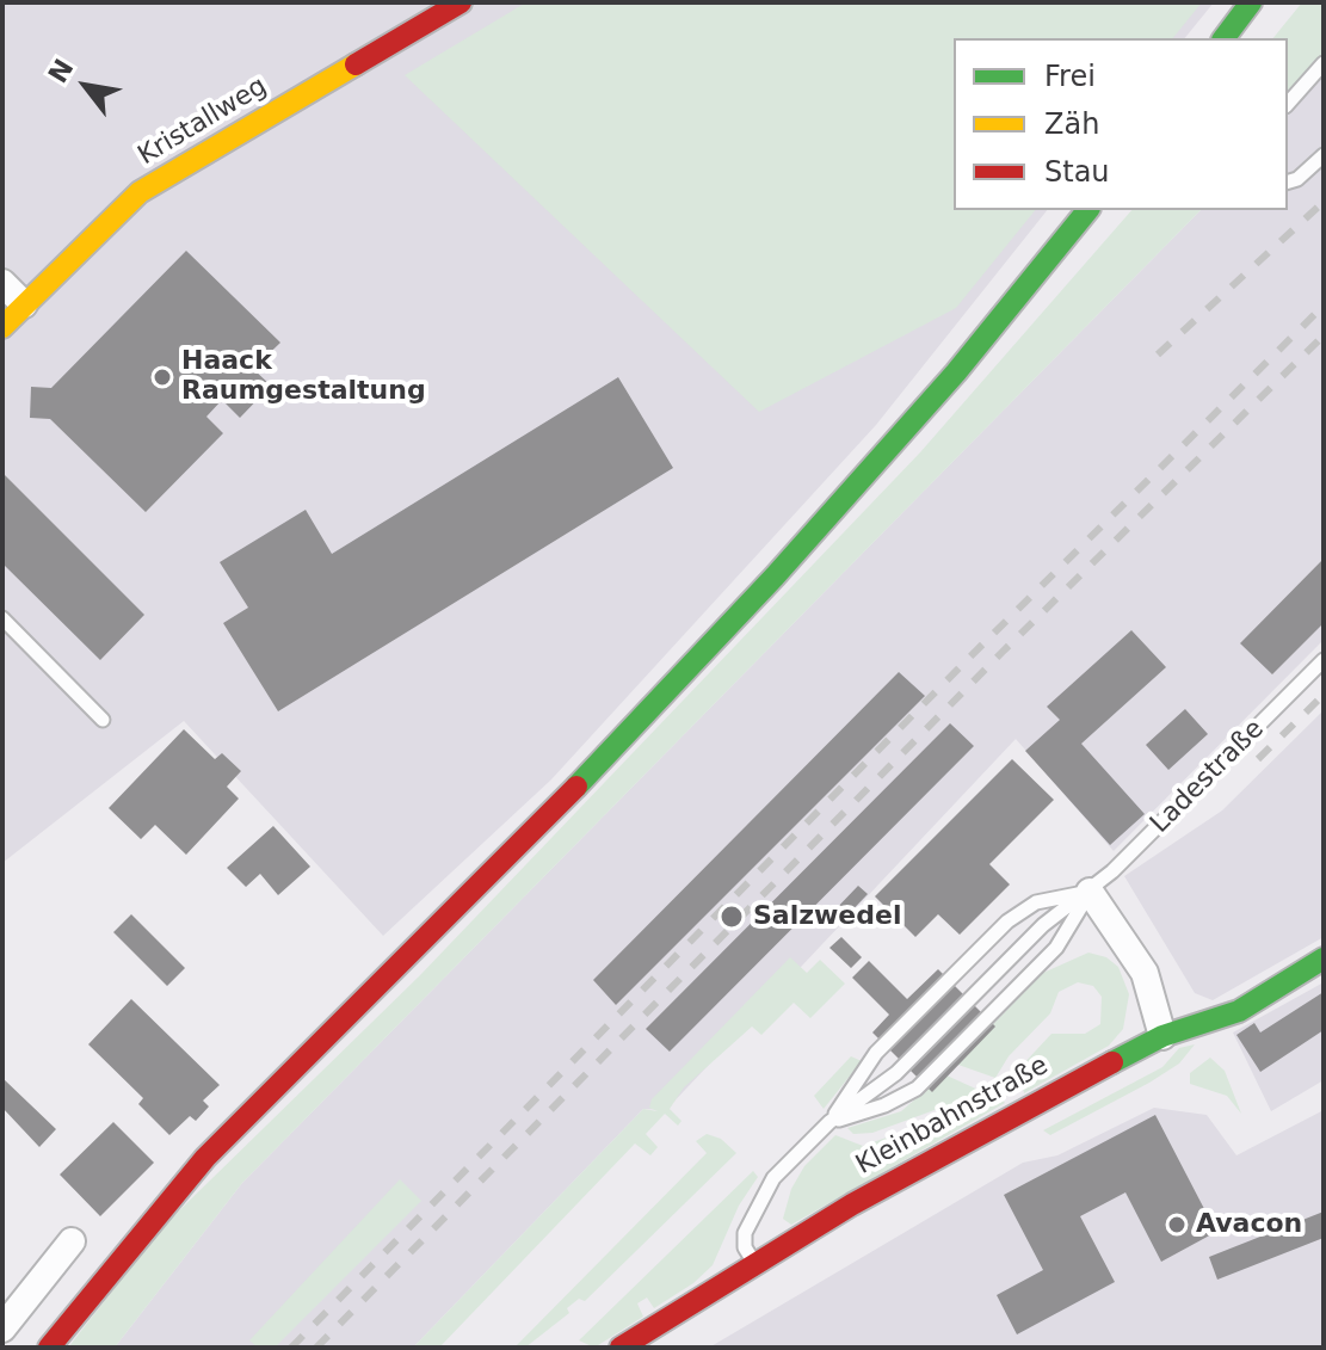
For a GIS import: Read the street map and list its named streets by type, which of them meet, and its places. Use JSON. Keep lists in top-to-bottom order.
{
  "streets": {
    "main road": ["Kristallweg", "Kleinbahnstraße"],
    "lane": ["Ladestraße"]
  },
  "places": ["Haack Raumgestaltung", "Salzwedel", "Avacon"],
  "legend": ["Frei", "Zäh", "Stau"],
  "north": "top left"
}
